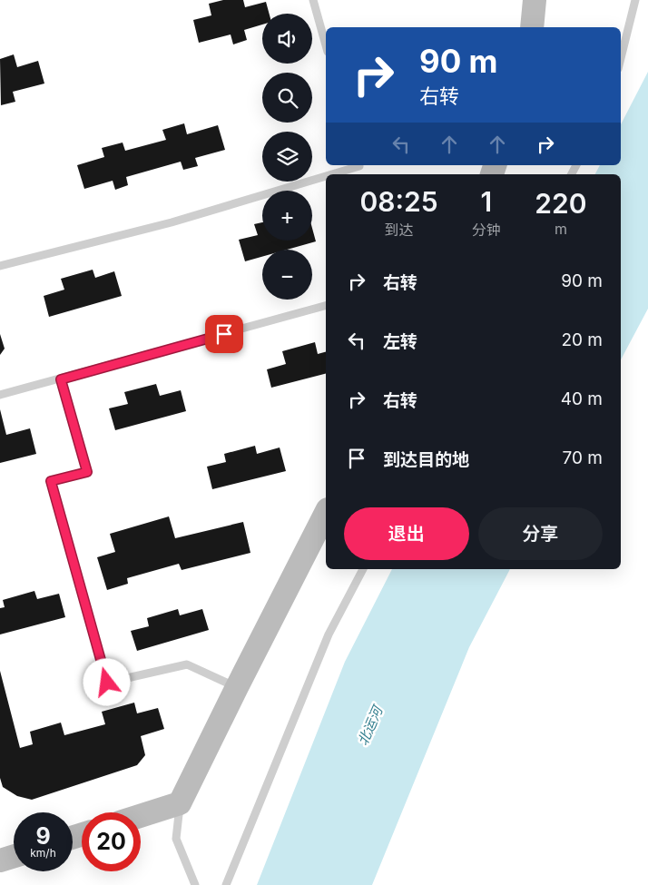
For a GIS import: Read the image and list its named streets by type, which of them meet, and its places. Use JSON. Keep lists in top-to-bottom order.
{
  "water": ["北运河"],
  "page": {
    "map_buttons": ["+", "−"],
    "turn": ["90 m", "右转"],
    "eta": [
      "08:25",
      "到达",
      "1",
      "分钟",
      "220",
      "m"
    ],
    "list": [
      {
        "name": "右转",
        "value": "90 m"
      },
      {
        "name": "左转",
        "value": "20 m"
      },
      {
        "name": "右转",
        "value": "40 m"
      },
      {
        "name": "到达目的地",
        "value": "70 m"
      }
    ],
    "buttons": ["退出", "分享"],
    "speed": "9 km/h",
    "limit": "20"
  }
}
